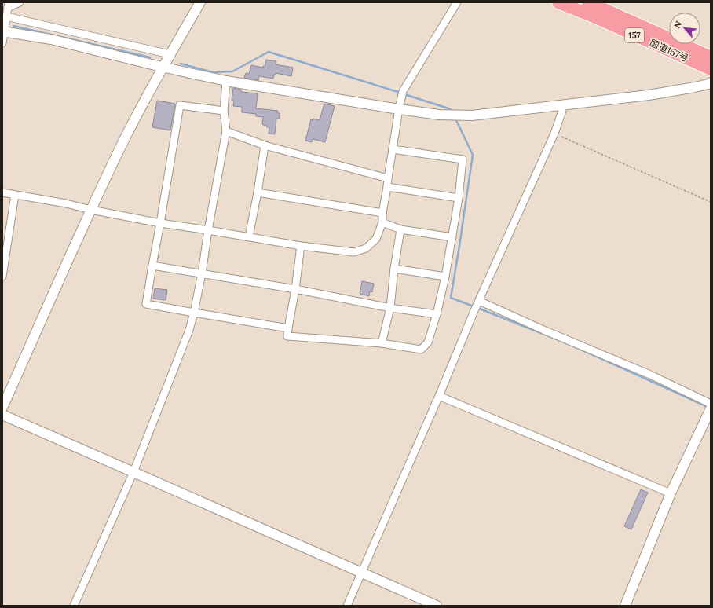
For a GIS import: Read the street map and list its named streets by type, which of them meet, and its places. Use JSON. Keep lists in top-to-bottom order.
{
  "streets": {
    "highway": ["157", "国道157号"]
  },
  "north": "top left"
}
